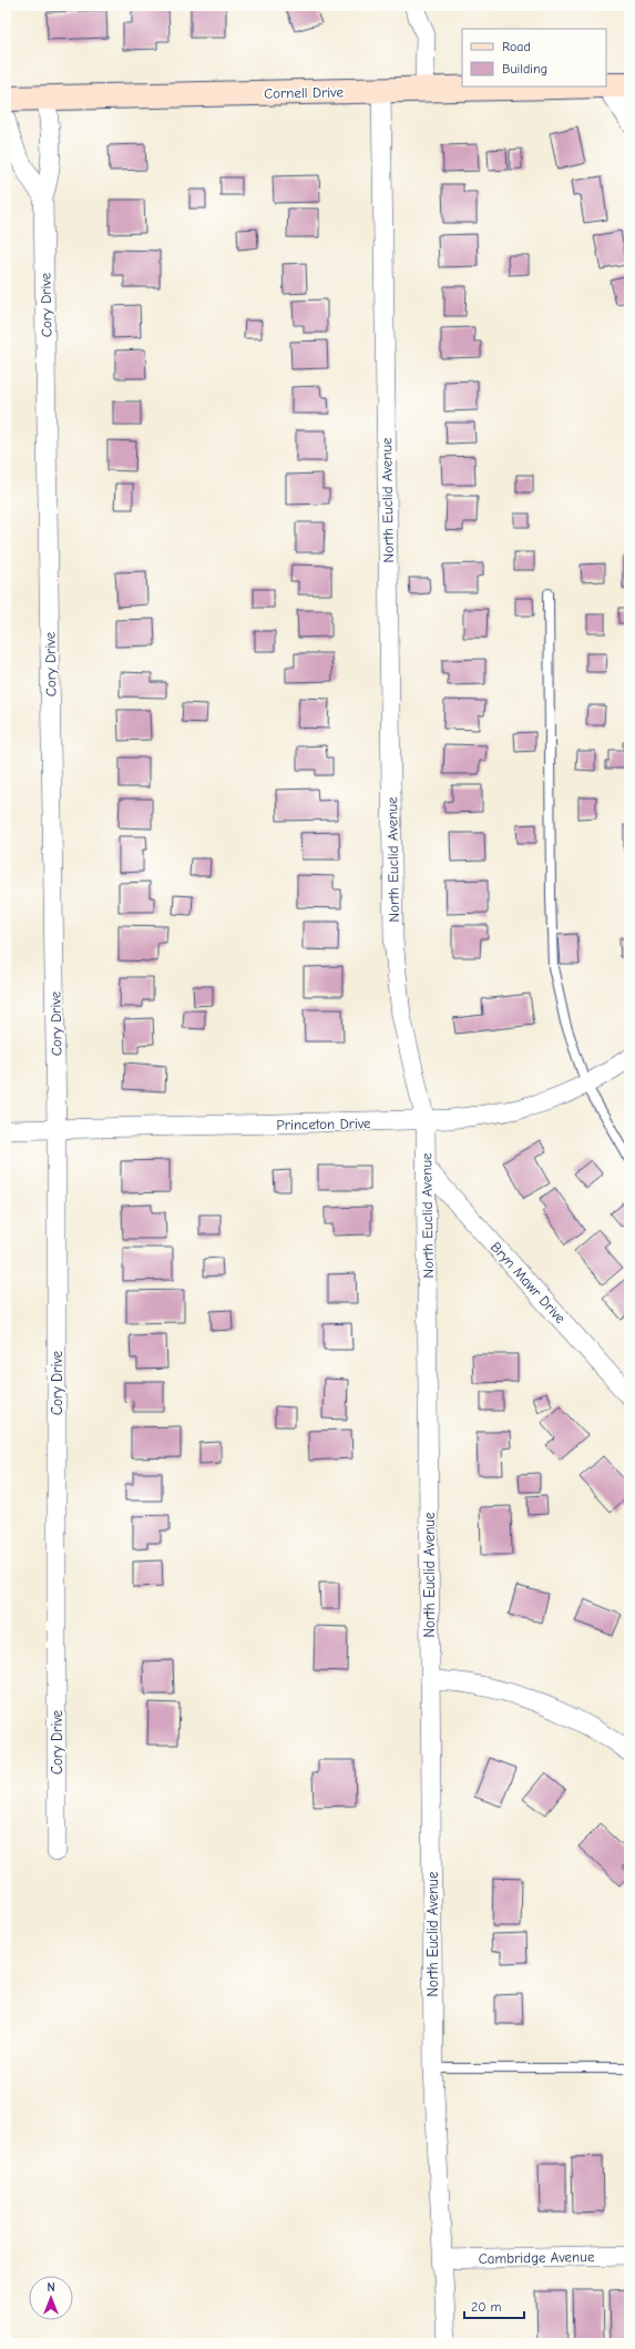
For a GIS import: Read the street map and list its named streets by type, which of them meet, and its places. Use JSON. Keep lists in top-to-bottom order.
{
  "streets": {
    "street": [
      "Cornell Drive",
      "Cory Drive",
      "North Euclid Avenue",
      "Princeton Drive",
      "Bryn Mawr Drive",
      "Cambridge Avenue"
    ]
  },
  "crossings": [
    ["Cornell Drive", "Cory Drive"],
    ["Cornell Drive", "North Euclid Avenue"],
    ["Cory Drive", "Princeton Drive"],
    ["North Euclid Avenue", "Princeton Drive"],
    ["North Euclid Avenue", "Bryn Mawr Drive"],
    ["North Euclid Avenue", "Cambridge Avenue"]
  ],
  "legend": ["Road", "Building"],
  "scale_bar": "20 m",
  "north": "top"
}
